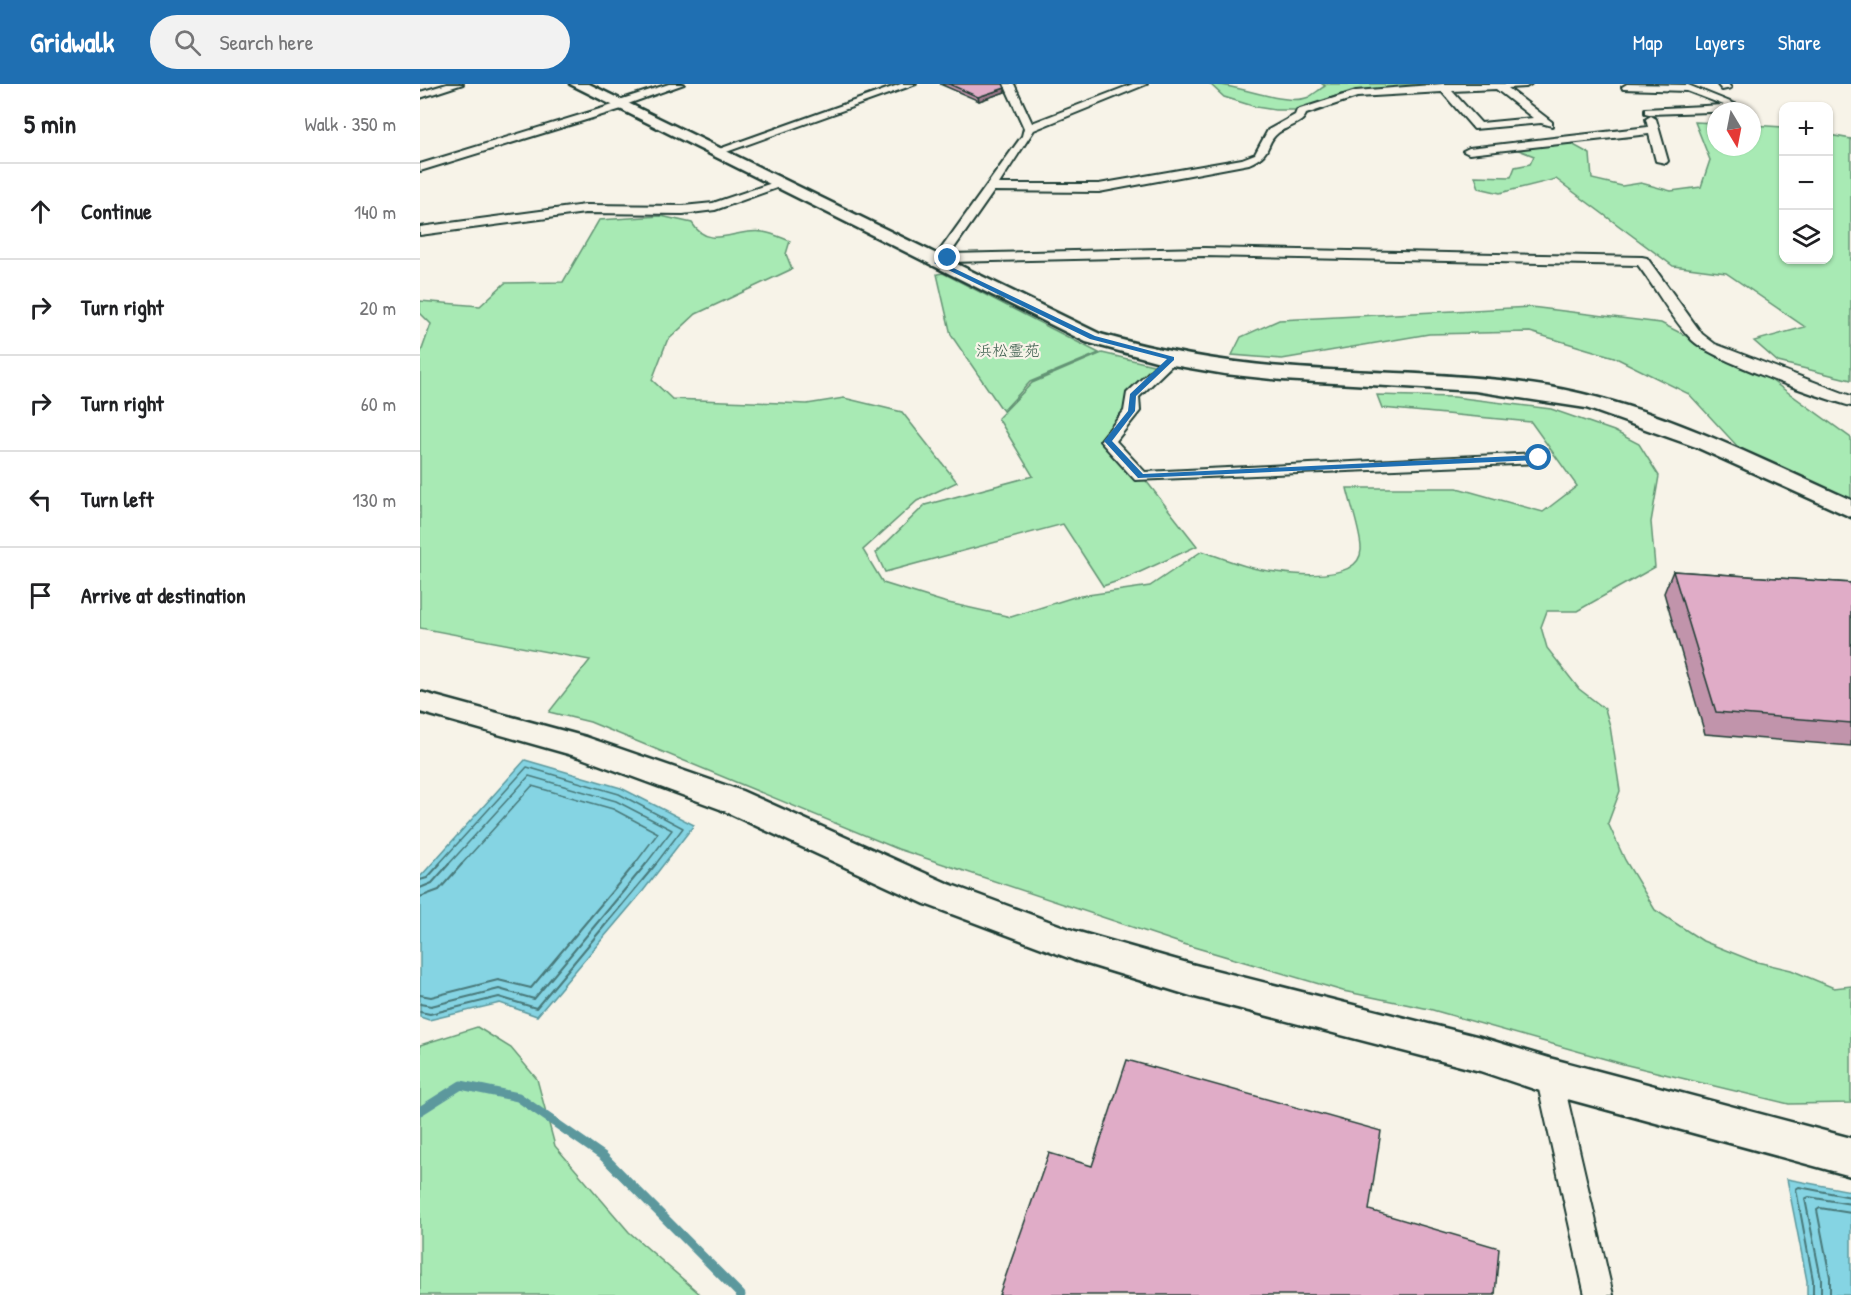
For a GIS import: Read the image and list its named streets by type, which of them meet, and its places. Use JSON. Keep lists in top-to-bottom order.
{
  "parks": ["浜松霊苑"],
  "north": "bottom",
  "page": {
    "header": "Gridwalk",
    "search": "Search here",
    "nav": ["Map", "Layers", "Share"],
    "heading": ["5 min", "Walk · 350 m"],
    "map_buttons": ["+", "−"],
    "list": [
      ["Continue", "140 m"],
      ["Turn right", "20 m"],
      ["Turn right", "60 m"],
      ["Turn left", "130 m"],
      "Arrive at destination"
    ]
  }
}
